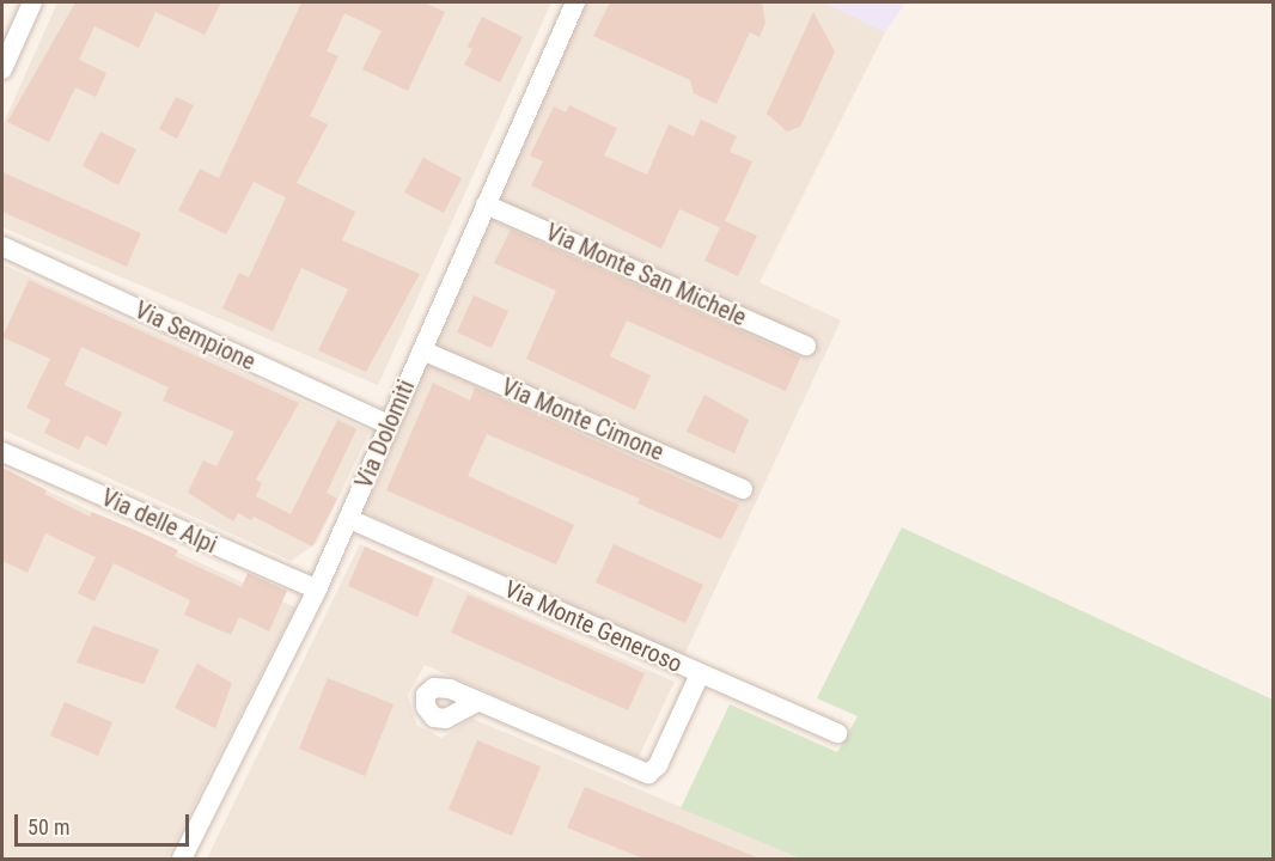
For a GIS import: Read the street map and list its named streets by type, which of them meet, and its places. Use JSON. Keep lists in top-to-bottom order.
{
  "streets": {
    "street": [
      "Via Monte San Michele",
      "Via Sempione",
      "Via Monte Cimone",
      "Via Dolomiti",
      "Via delle Alpi",
      "Via Monte Generoso"
    ]
  },
  "crossings": [
    ["Via Monte San Michele", "Via Dolomiti"],
    ["Via Sempione", "Via Dolomiti"],
    ["Via Monte Cimone", "Via Dolomiti"],
    ["Via Dolomiti", "Via delle Alpi"],
    ["Via Dolomiti", "Via Monte Generoso"]
  ],
  "scale_bar": "50 m"
}
